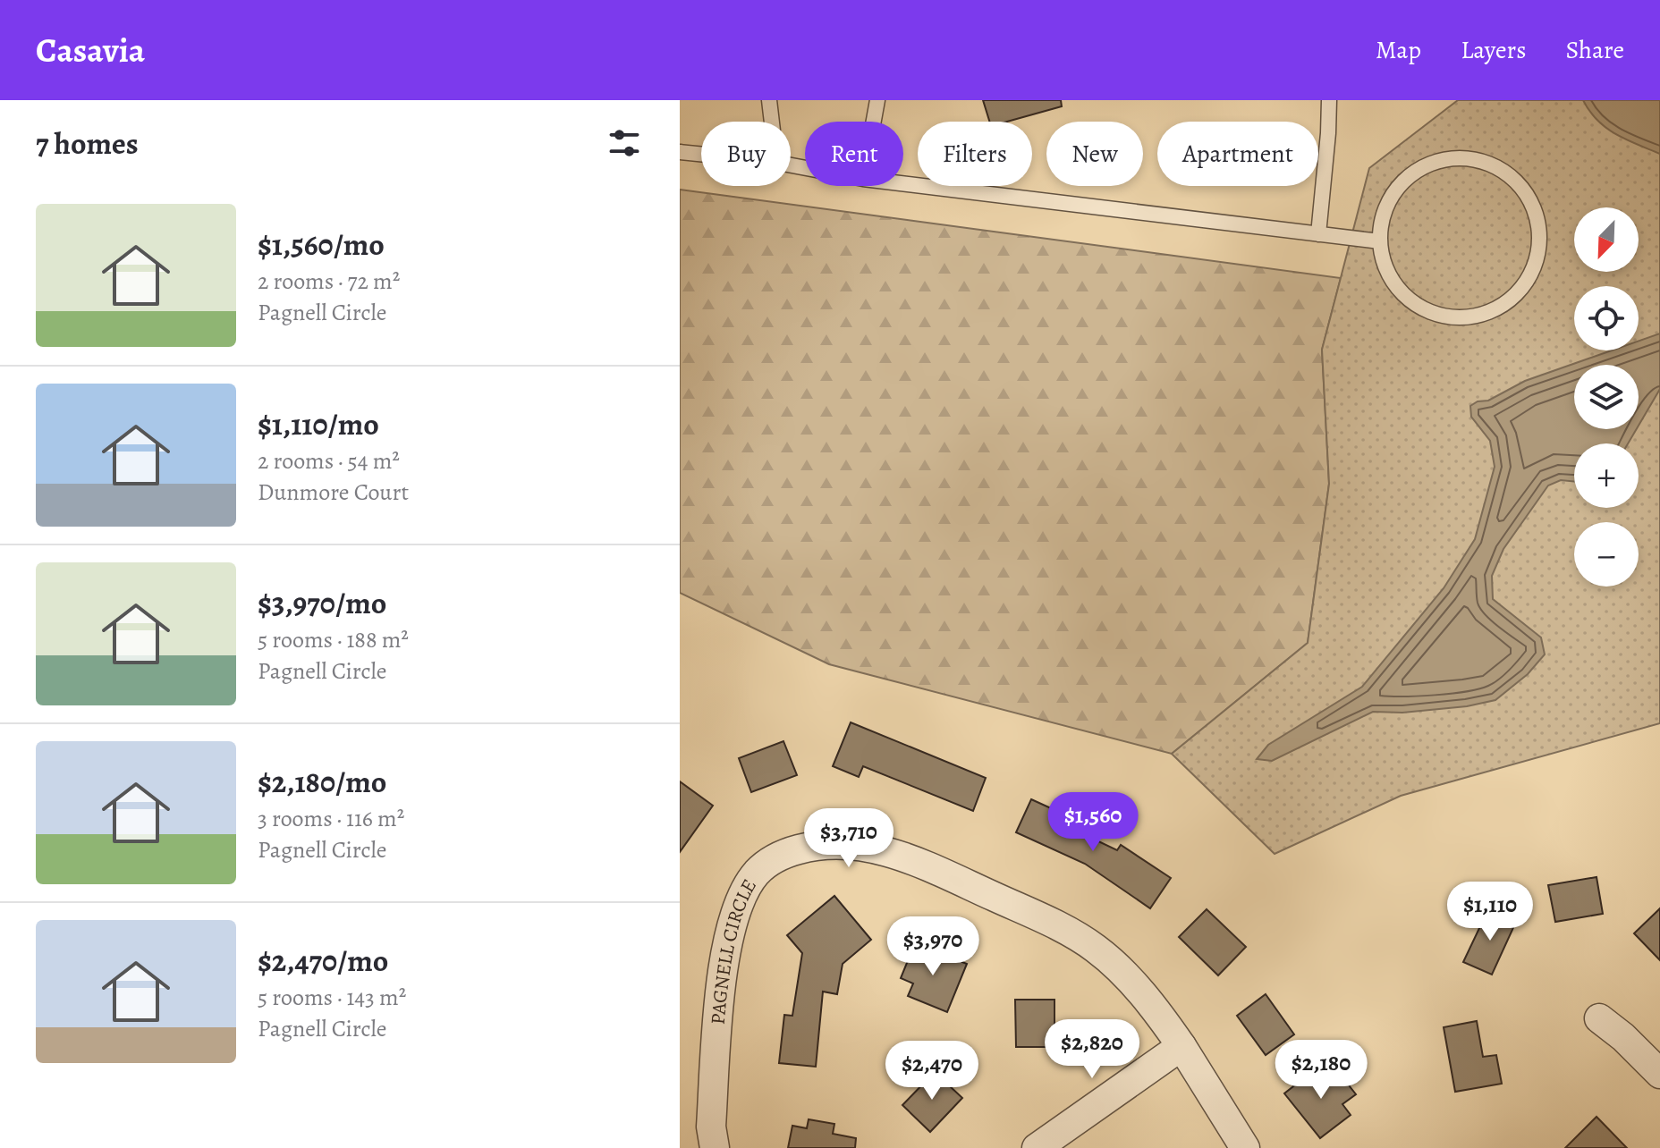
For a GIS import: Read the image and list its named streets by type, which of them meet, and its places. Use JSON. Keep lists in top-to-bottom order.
{
  "streets": {
    "street": ["PAGNELL CIRCLE"]
  },
  "north": "bottom left",
  "page": {
    "header": "Casavia",
    "nav": ["Map", "Layers", "Share"],
    "heading": "7 homes",
    "chip": [
      "Buy",
      "Rent",
      "Filters",
      "New",
      "Apartment"
    ],
    "list": [
      {
        "name": "$1,560/mo",
        "note": "2 rooms · 72 m² · Pagnell Circle"
      },
      {
        "name": "$1,110/mo",
        "note": "2 rooms · 54 m² · Dunmore Court"
      },
      {
        "name": "$3,970/mo",
        "note": "5 rooms · 188 m² · Pagnell Circle"
      },
      {
        "name": "$2,180/mo",
        "note": "3 rooms · 116 m² · Pagnell Circle"
      },
      {
        "name": "$2,470/mo",
        "note": "5 rooms · 143 m² · Pagnell Circle"
      }
    ],
    "map_buttons": ["+", "−"],
    "price": [
      "$1,560",
      "$3,710",
      "$1,110",
      "$3,970",
      "$2,820",
      "$2,180",
      "$2,470"
    ]
  }
}
